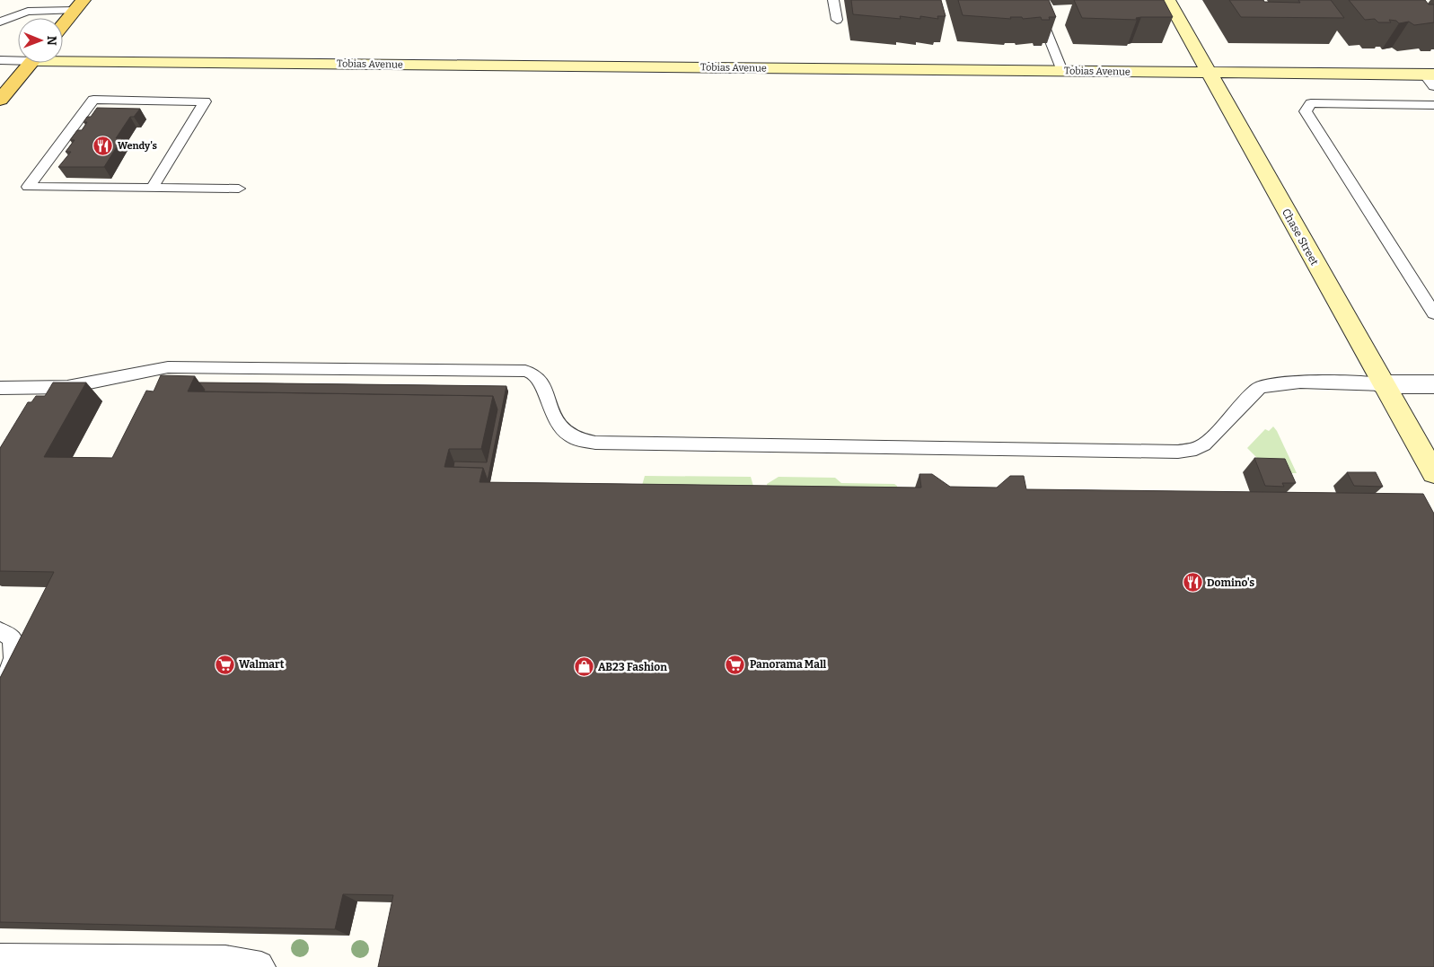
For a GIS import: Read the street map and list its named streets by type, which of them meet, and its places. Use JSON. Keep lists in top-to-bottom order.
{
  "streets": {
    "street": ["Tobias Avenue", "Chase Street"]
  },
  "crossings": [
    ["Tobias Avenue", "Chase Street"]
  ],
  "places": {
    "restaurant": ["Wendy's", "Domino's"],
    "supermarket": ["Walmart", "Panorama Mall"],
    "shop": ["AB23 Fashion"]
  },
  "north": "right"
}
